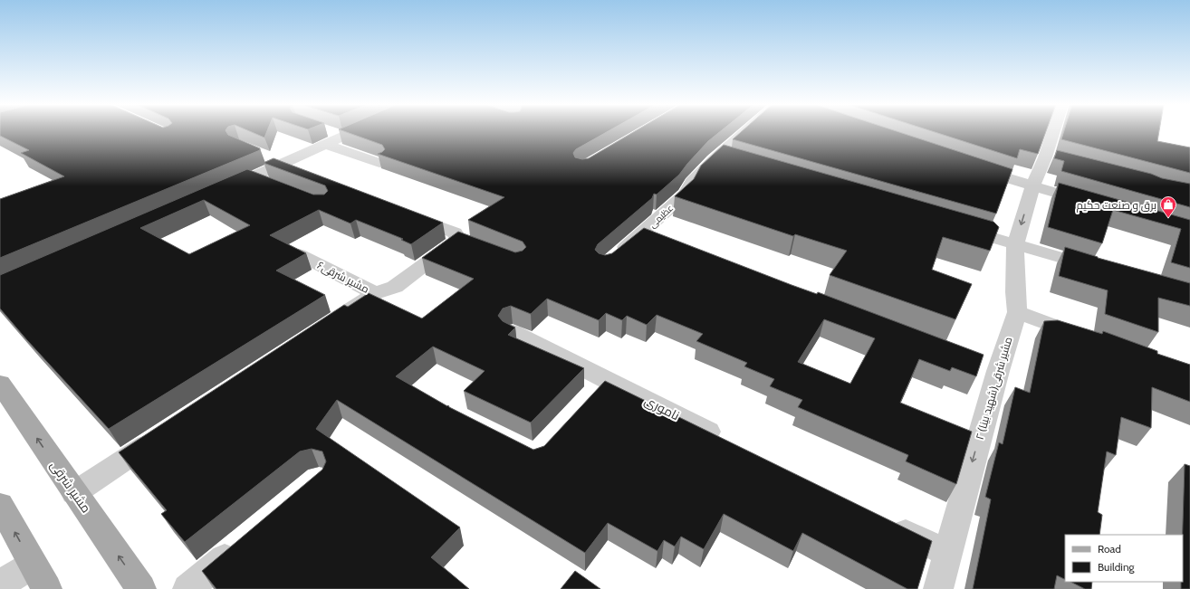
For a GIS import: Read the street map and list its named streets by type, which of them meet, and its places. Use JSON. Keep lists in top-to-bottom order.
{
  "streets": {
    "main road": ["مشیر شرقی"],
    "street": [
      "عظیمی",
      "۶مشیر شرقی",
      "۲ مشیر شرقی(شهید بینا)",
      "ناموری"
    ]
  },
  "one_way": ["۲ مشیر شرقی(شهید بینا)"],
  "places": {
    "shop": ["برق و صنعت حکیم"]
  },
  "legend": ["Road", "Building"]
}
